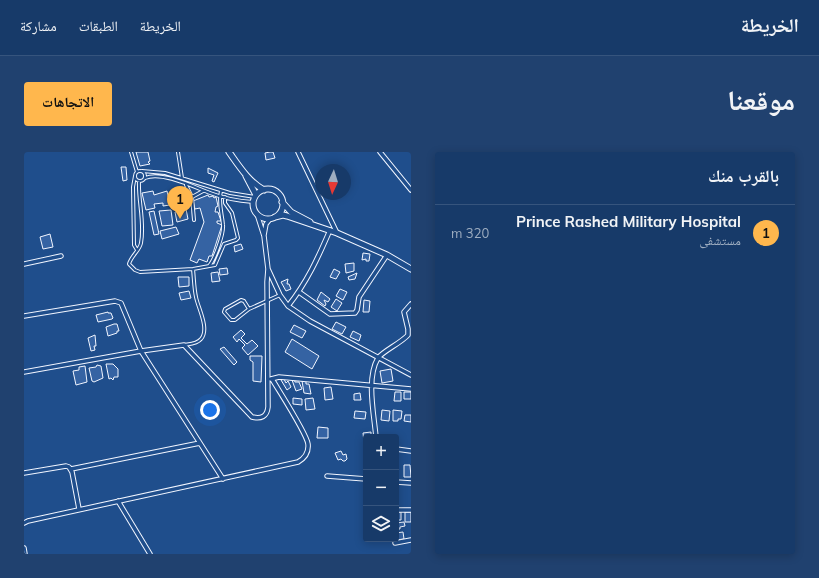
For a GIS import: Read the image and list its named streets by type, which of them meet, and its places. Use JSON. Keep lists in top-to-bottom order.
{
  "north": "bottom",
  "page": {
    "header": "الخريطة",
    "nav": ["الخريطة", "الطبقات", "مشاركة"],
    "title": "موقعنا",
    "buttons": "الاتجاهات",
    "heading": "بالقرب منك",
    "pins": "1",
    "list": [
      {
        "mark": "1",
        "name": "Prince Rashed Military Hospital",
        "note": "مستشفى",
        "value": "320 m"
      }
    ],
    "map_buttons": ["+", "−"]
  }
}
